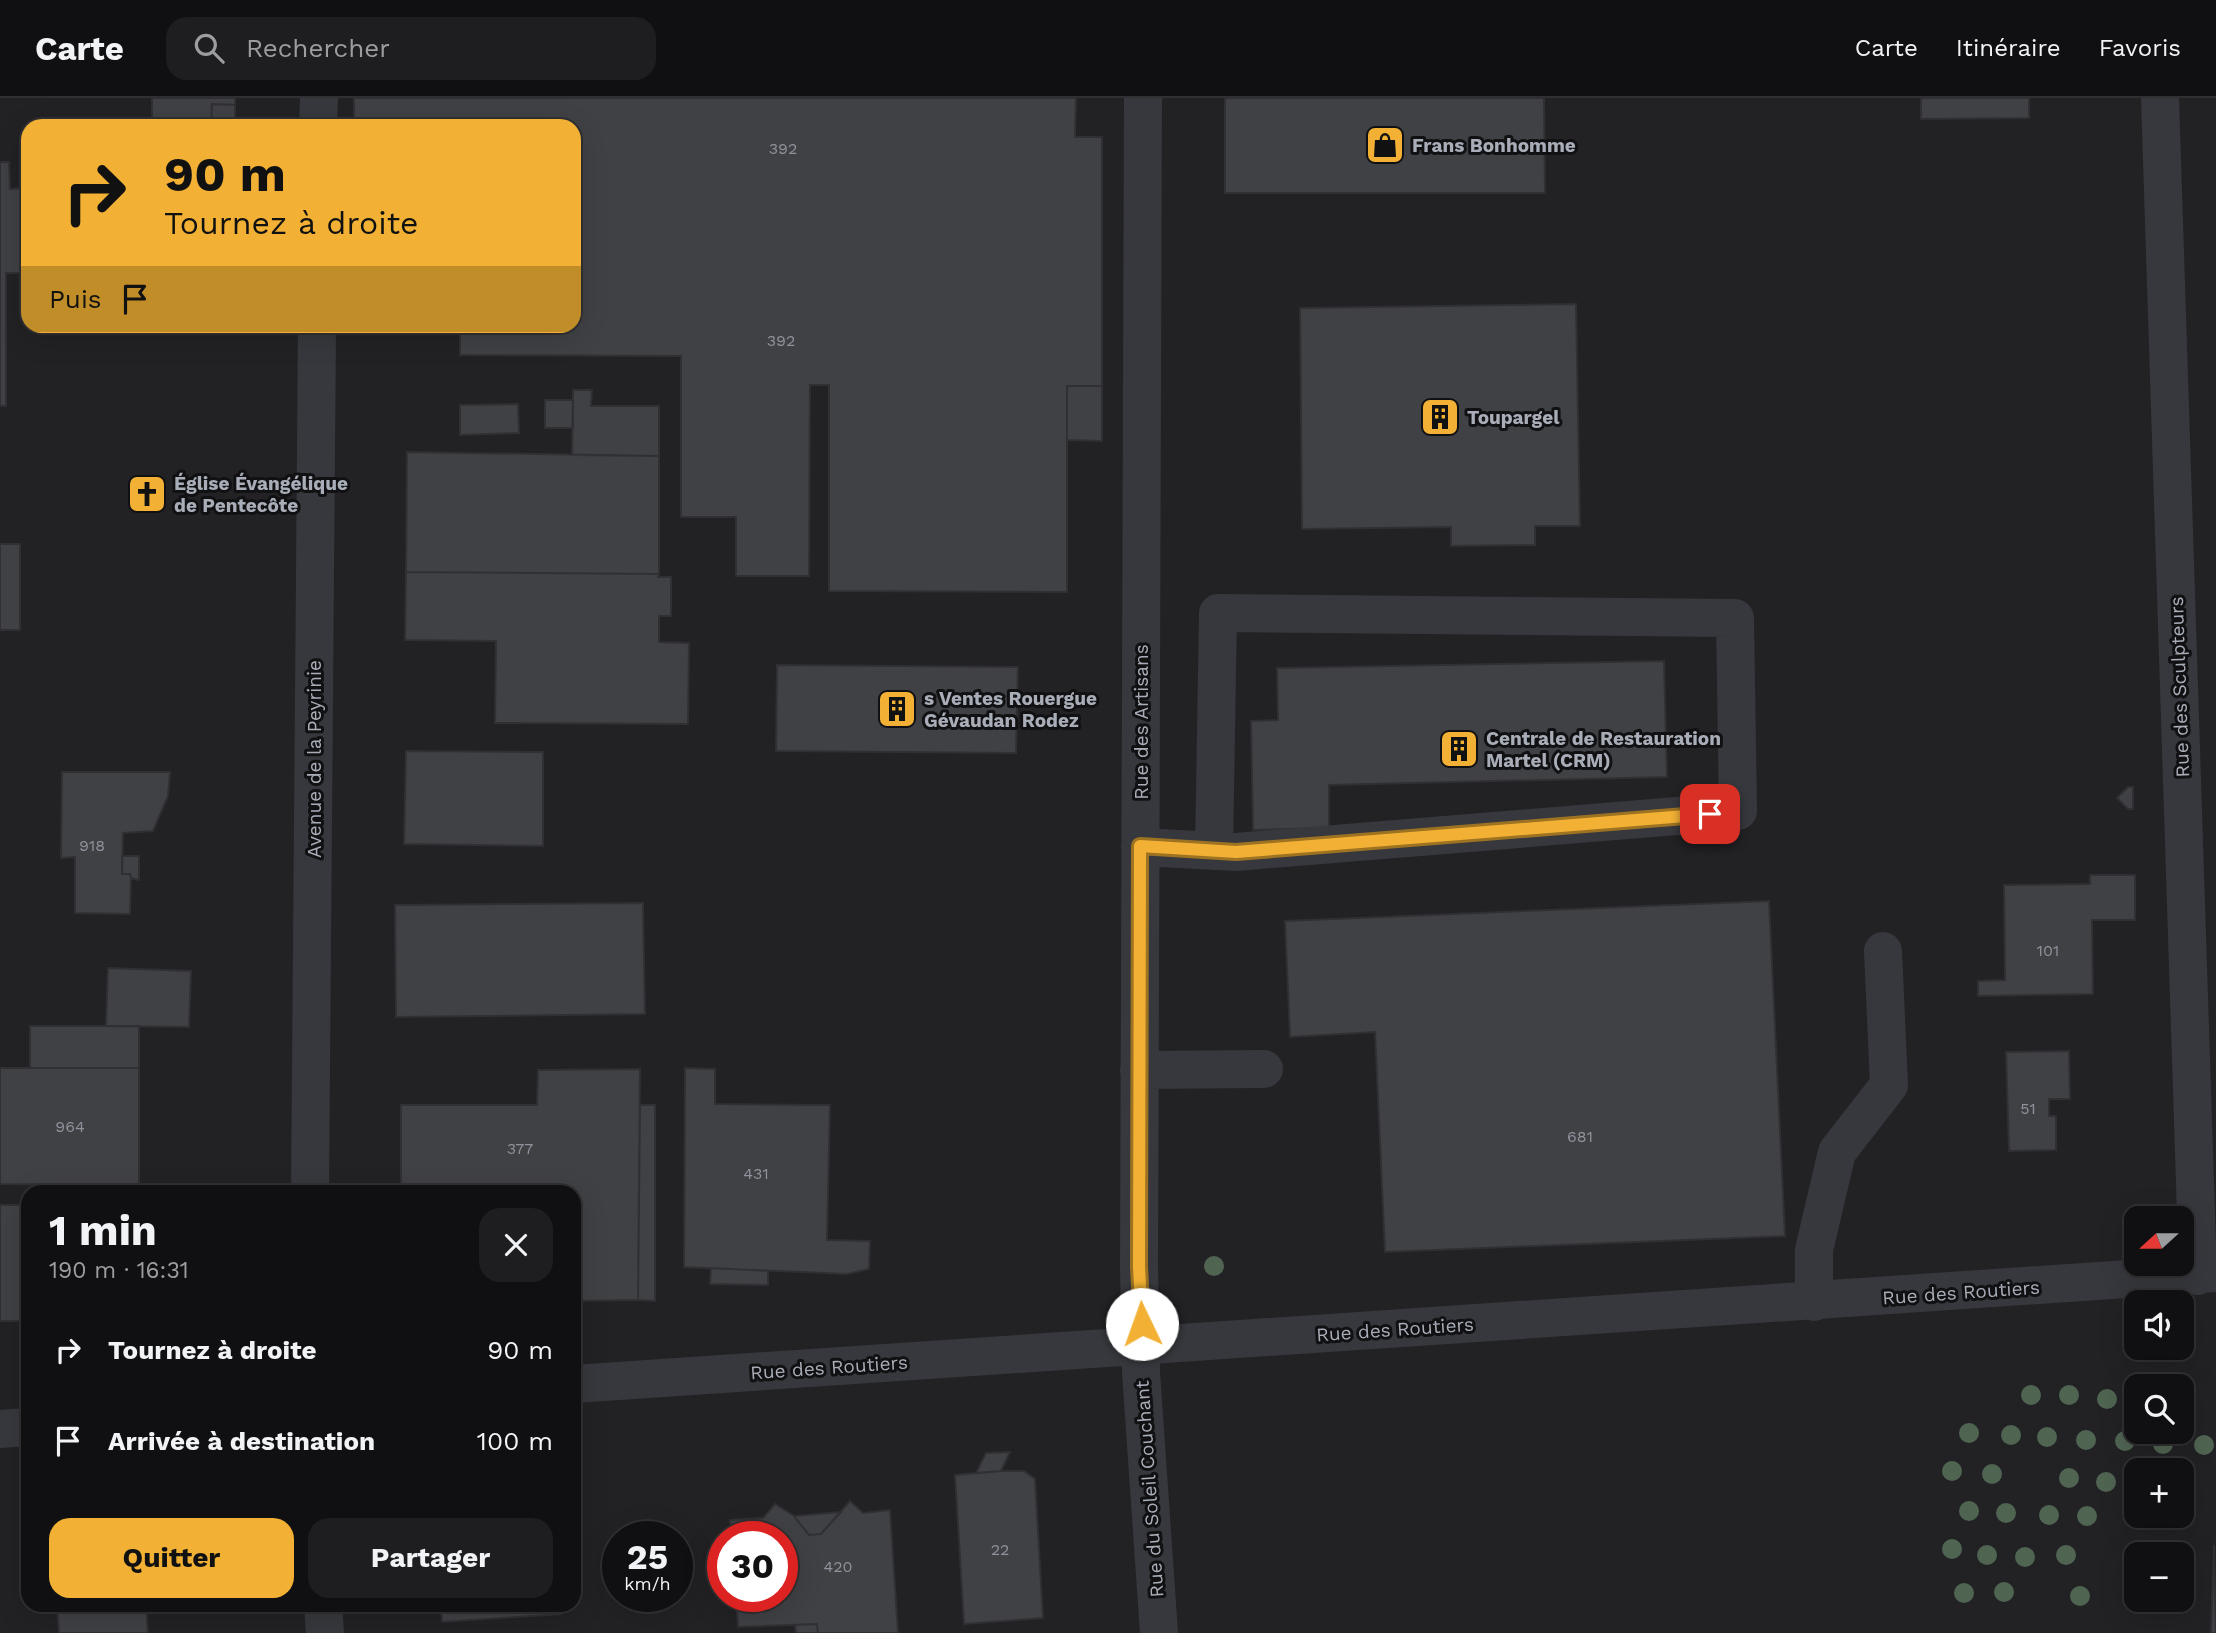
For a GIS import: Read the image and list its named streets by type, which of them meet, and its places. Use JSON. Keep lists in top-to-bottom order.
{
  "streets": {
    "street": [
      "Rue des Sculpteurs",
      "Rue des Artisans",
      "Avenue de la Peyrinie",
      "Rue des Routiers",
      "Rue du Soleil Couchant"
    ]
  },
  "crossings": [
    ["Rue des Sculpteurs", "Rue des Routiers"],
    ["Rue des Artisans", "Rue des Routiers"],
    ["Rue des Artisans", "Rue du Soleil Couchant"],
    ["Rue des Routiers", "Rue du Soleil Couchant"]
  ],
  "places": {
    "shop": ["Frans Bonhomme"],
    "building": ["Toupargel", "s Ventes Rouergue Gévaudan Rodez", "Centrale de Restauration Martel (CRM)"],
    "church": ["Église Évangélique de Pentecôte"]
  },
  "house_numbers": [
    "392",
    "392",
    "918",
    "101",
    "51",
    "964",
    "681",
    "377",
    "431",
    "22",
    "420"
  ],
  "north": "left",
  "page": {
    "header": "Carte",
    "search": "Rechercher",
    "nav": ["Carte", "Itinéraire", "Favoris"],
    "turn": ["90 m", "Tournez à droite"],
    "then": "Puis",
    "heading": ["1 min", "190 m · 16:31"],
    "map_buttons": ["+", "−"],
    "list": [
      {
        "name": "Tournez à droite",
        "value": "90 m"
      },
      {
        "name": "Arrivée à destination",
        "value": "100 m"
      }
    ],
    "buttons": ["Quitter", "Partager"],
    "speed": "25 km/h",
    "limit": "30"
  }
}
